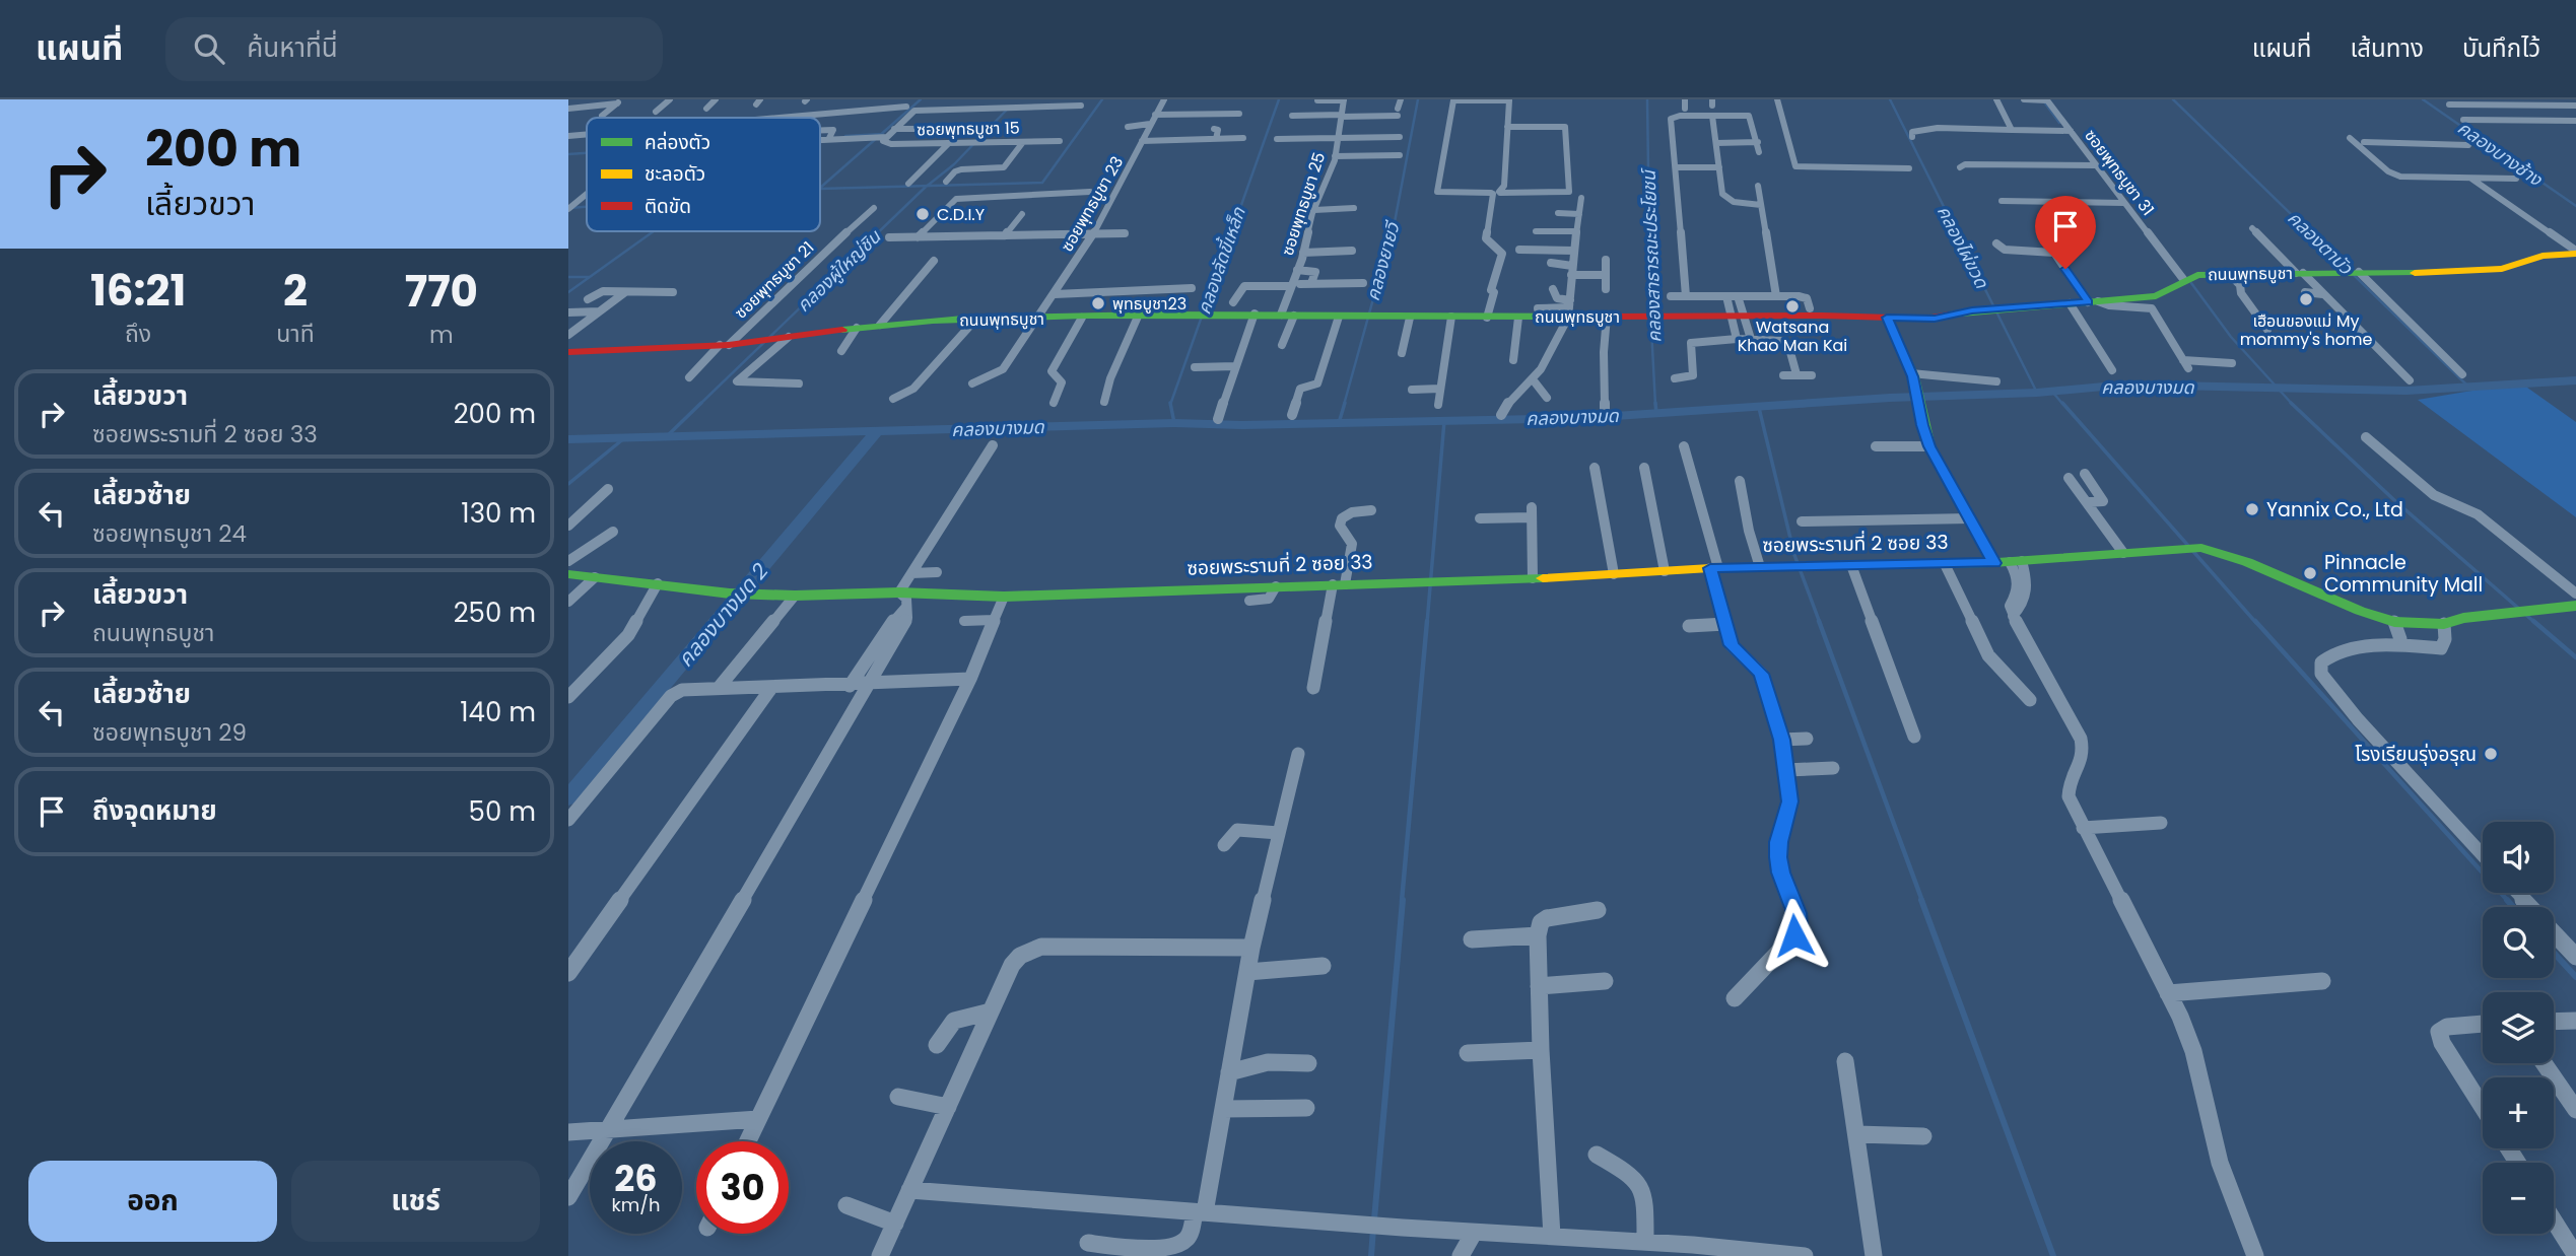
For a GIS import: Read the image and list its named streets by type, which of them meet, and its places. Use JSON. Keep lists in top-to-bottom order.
{
  "streets": {
    "main road": ["ถนนพุทธบูชา", "ซอยพระรามที่ 2 ซอย 33"],
    "street": [
      "ซอยพุทธบูชา 15",
      "ซอยพุทธบูชา 31",
      "ซอยพุทธบูชา 23",
      "ซอยพุทธบูชา 25",
      "ซอยพุทธบูชา 21"
    ]
  },
  "crossings": [
    ["ซอยพุทธบูชา 31", "ถนนพุทธบูชา"],
    ["ซอยพุทธบูชา 23", "ถนนพุทธบูชา"],
    ["ซอยพุทธบูชา 25", "ถนนพุทธบูชา"],
    ["ถนนพุทธบูชา", "ซอยพุทธบูชา 21"]
  ],
  "water": [
    "คลองบางช้าง",
    "คลองตาบัว",
    "คลองไผ่ขวด",
    "คลองสาธารณะประโยชน์",
    "คลองลัดขี้เหล็ก",
    "คลองยายวี",
    "คลองผู้ใหญ่ชิน",
    "คลองบางมด",
    "คลองบางมด 2"
  ],
  "places": [
    "C.D.I.Y",
    "เฮือนของแม่ My mommy's home",
    "พุทธบูชา23",
    "Watsana Khao Man Kai",
    "Yannix Co., Ltd",
    "Pinnacle Community Mall",
    "โรงเรียนรุ่งอรุณ"
  ],
  "legend": ["คล่องตัว", "ชะลอตัว", "ติดขัด"],
  "page": {
    "header": "แผนที่",
    "search": "ค้นหาที่นี่",
    "nav": ["แผนที่", "เส้นทาง", "บันทึกไว้"],
    "turn": ["200 m", "เลี้ยวขวา"],
    "eta": [
      "16:21",
      "ถึง",
      "2",
      "นาที",
      "770",
      "m"
    ],
    "list": [
      {
        "name": "เลี้ยวขวา",
        "note": "ซอยพระรามที่ 2 ซอย 33",
        "value": "200 m"
      },
      {
        "name": "เลี้ยวซ้าย",
        "note": "ซอยพุทธบูชา 24",
        "value": "130 m"
      },
      {
        "name": "เลี้ยวขวา",
        "note": "ถนนพุทธบูชา",
        "value": "250 m"
      },
      {
        "name": "เลี้ยวซ้าย",
        "note": "ซอยพุทธบูชา 29",
        "value": "140 m"
      },
      {
        "name": "ถึงจุดหมาย",
        "value": "50 m"
      }
    ],
    "map_buttons": ["+", "−"],
    "speed": "26 km/h",
    "limit": "30",
    "buttons": ["ออก", "แชร์"]
  }
}
